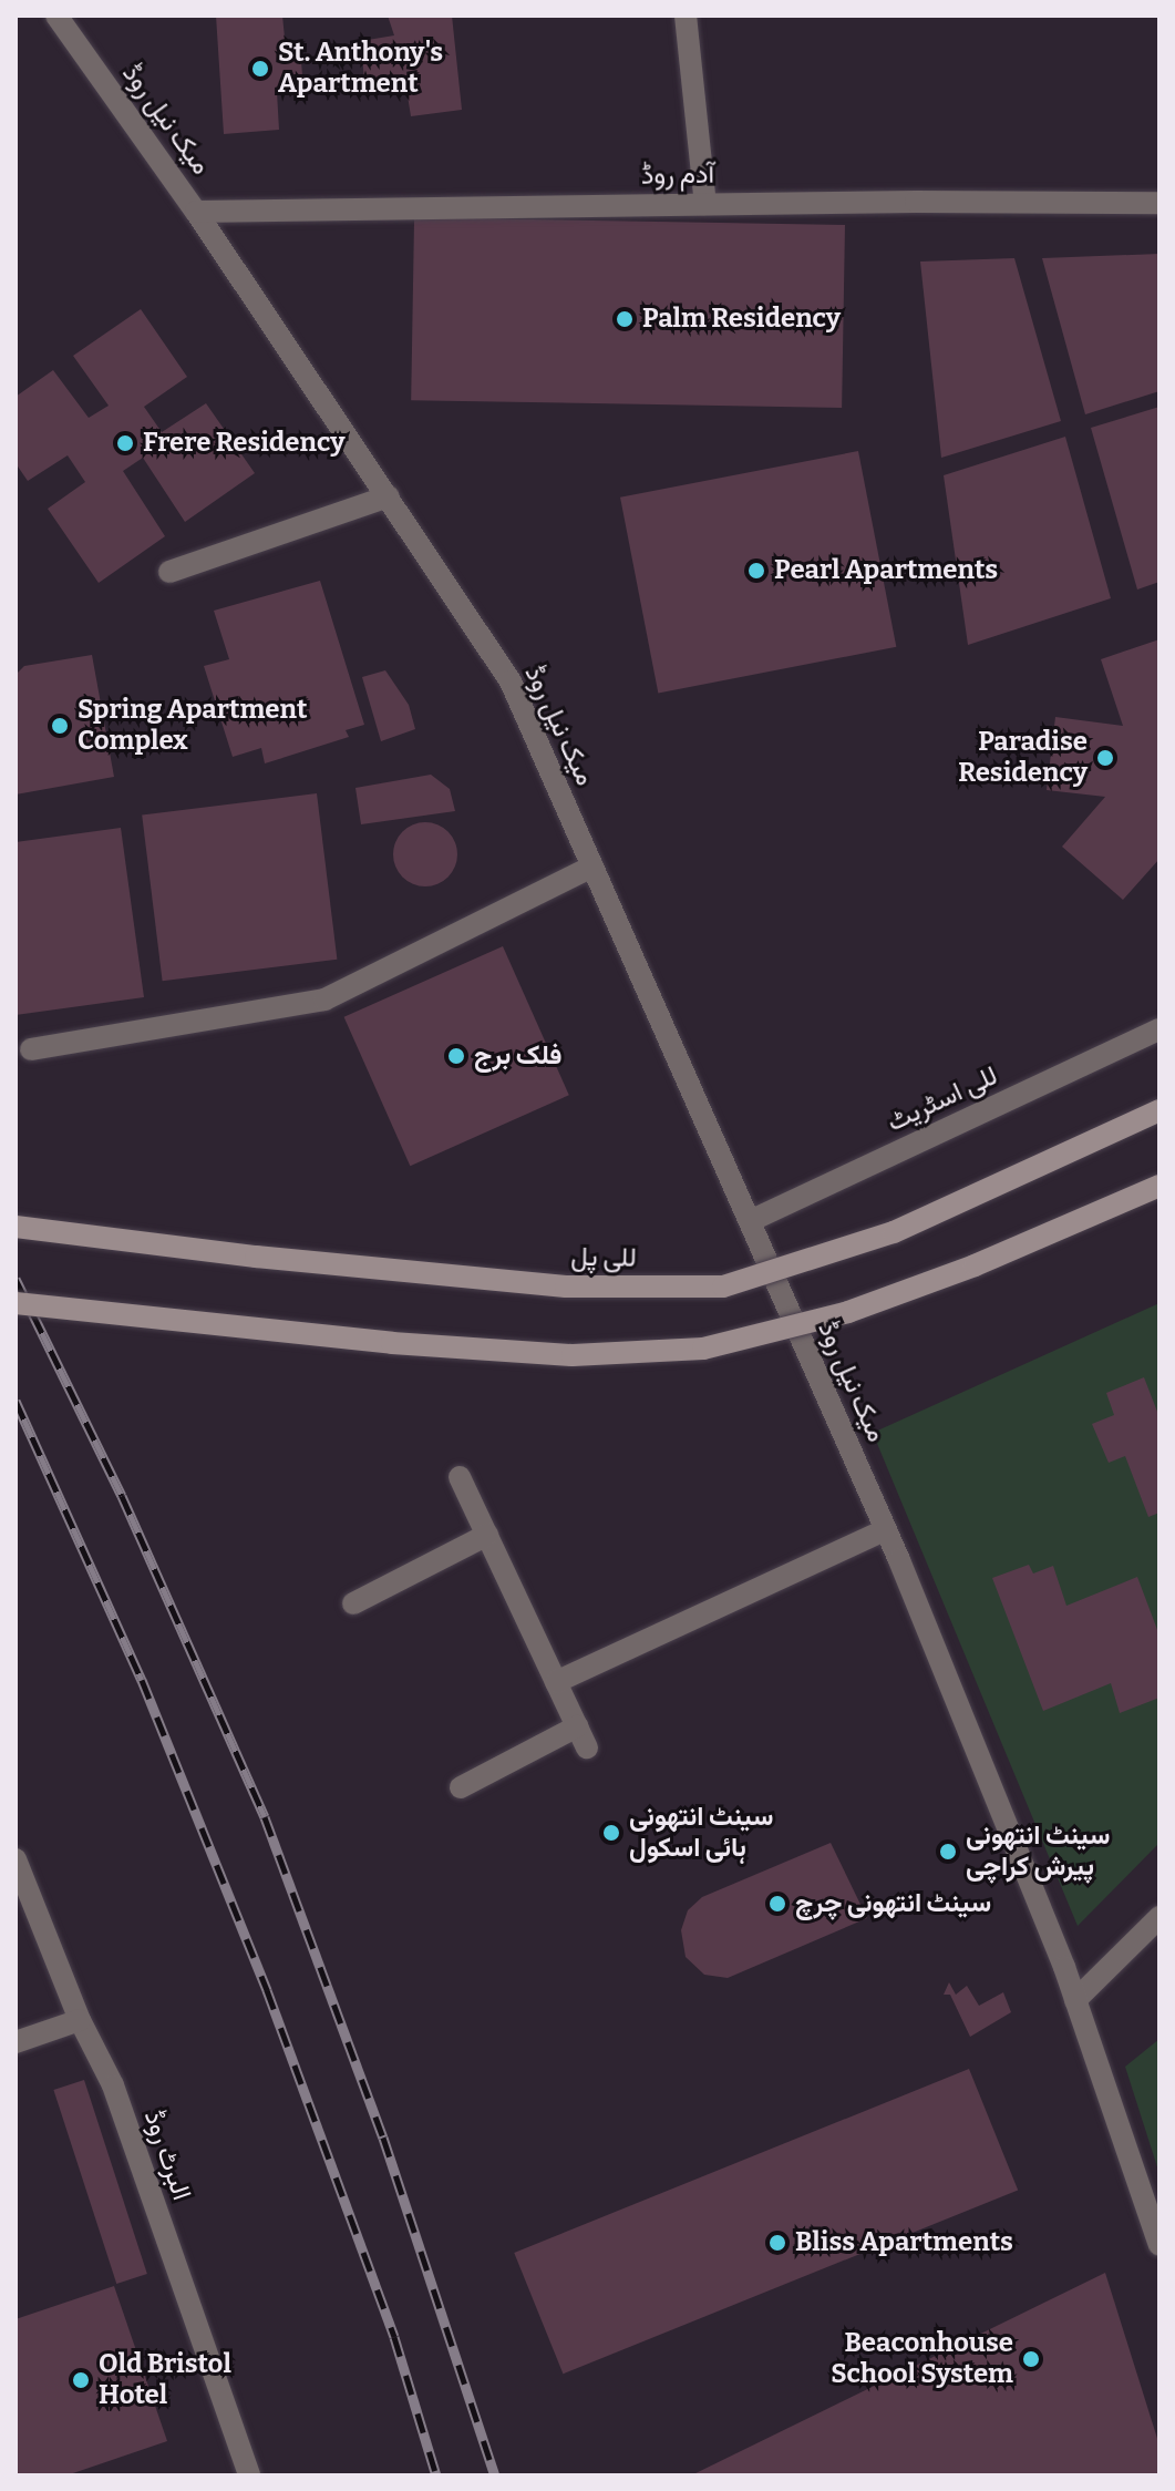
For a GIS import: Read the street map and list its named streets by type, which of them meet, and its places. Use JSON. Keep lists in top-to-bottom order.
{
  "streets": {
    "main road": ["للی پل"],
    "street": [
      "میک نیل روڈ",
      "آدم روڈ",
      "للی اسٹریٹ",
      "البرٹ روڈ"
    ]
  },
  "crossings": [
    ["میک نیل روڈ", "آدم روڈ"],
    ["میک نیل روڈ", "للی اسٹریٹ"]
  ],
  "places": [
    "St. Anthony's Apartment",
    "Palm Residency",
    "Frere Residency",
    "Pearl Apartments",
    "Spring Apartment Complex",
    "Paradise Residency",
    "فلک برج",
    "سینٹ انتھونی ہائی اسکول",
    "سینٹ انتھونی پیرش کراچی",
    "سینٹ انتھونی چرچ",
    "Bliss Apartments",
    "Beaconhouse School System",
    "Old Bristol Hotel"
  ]
}
